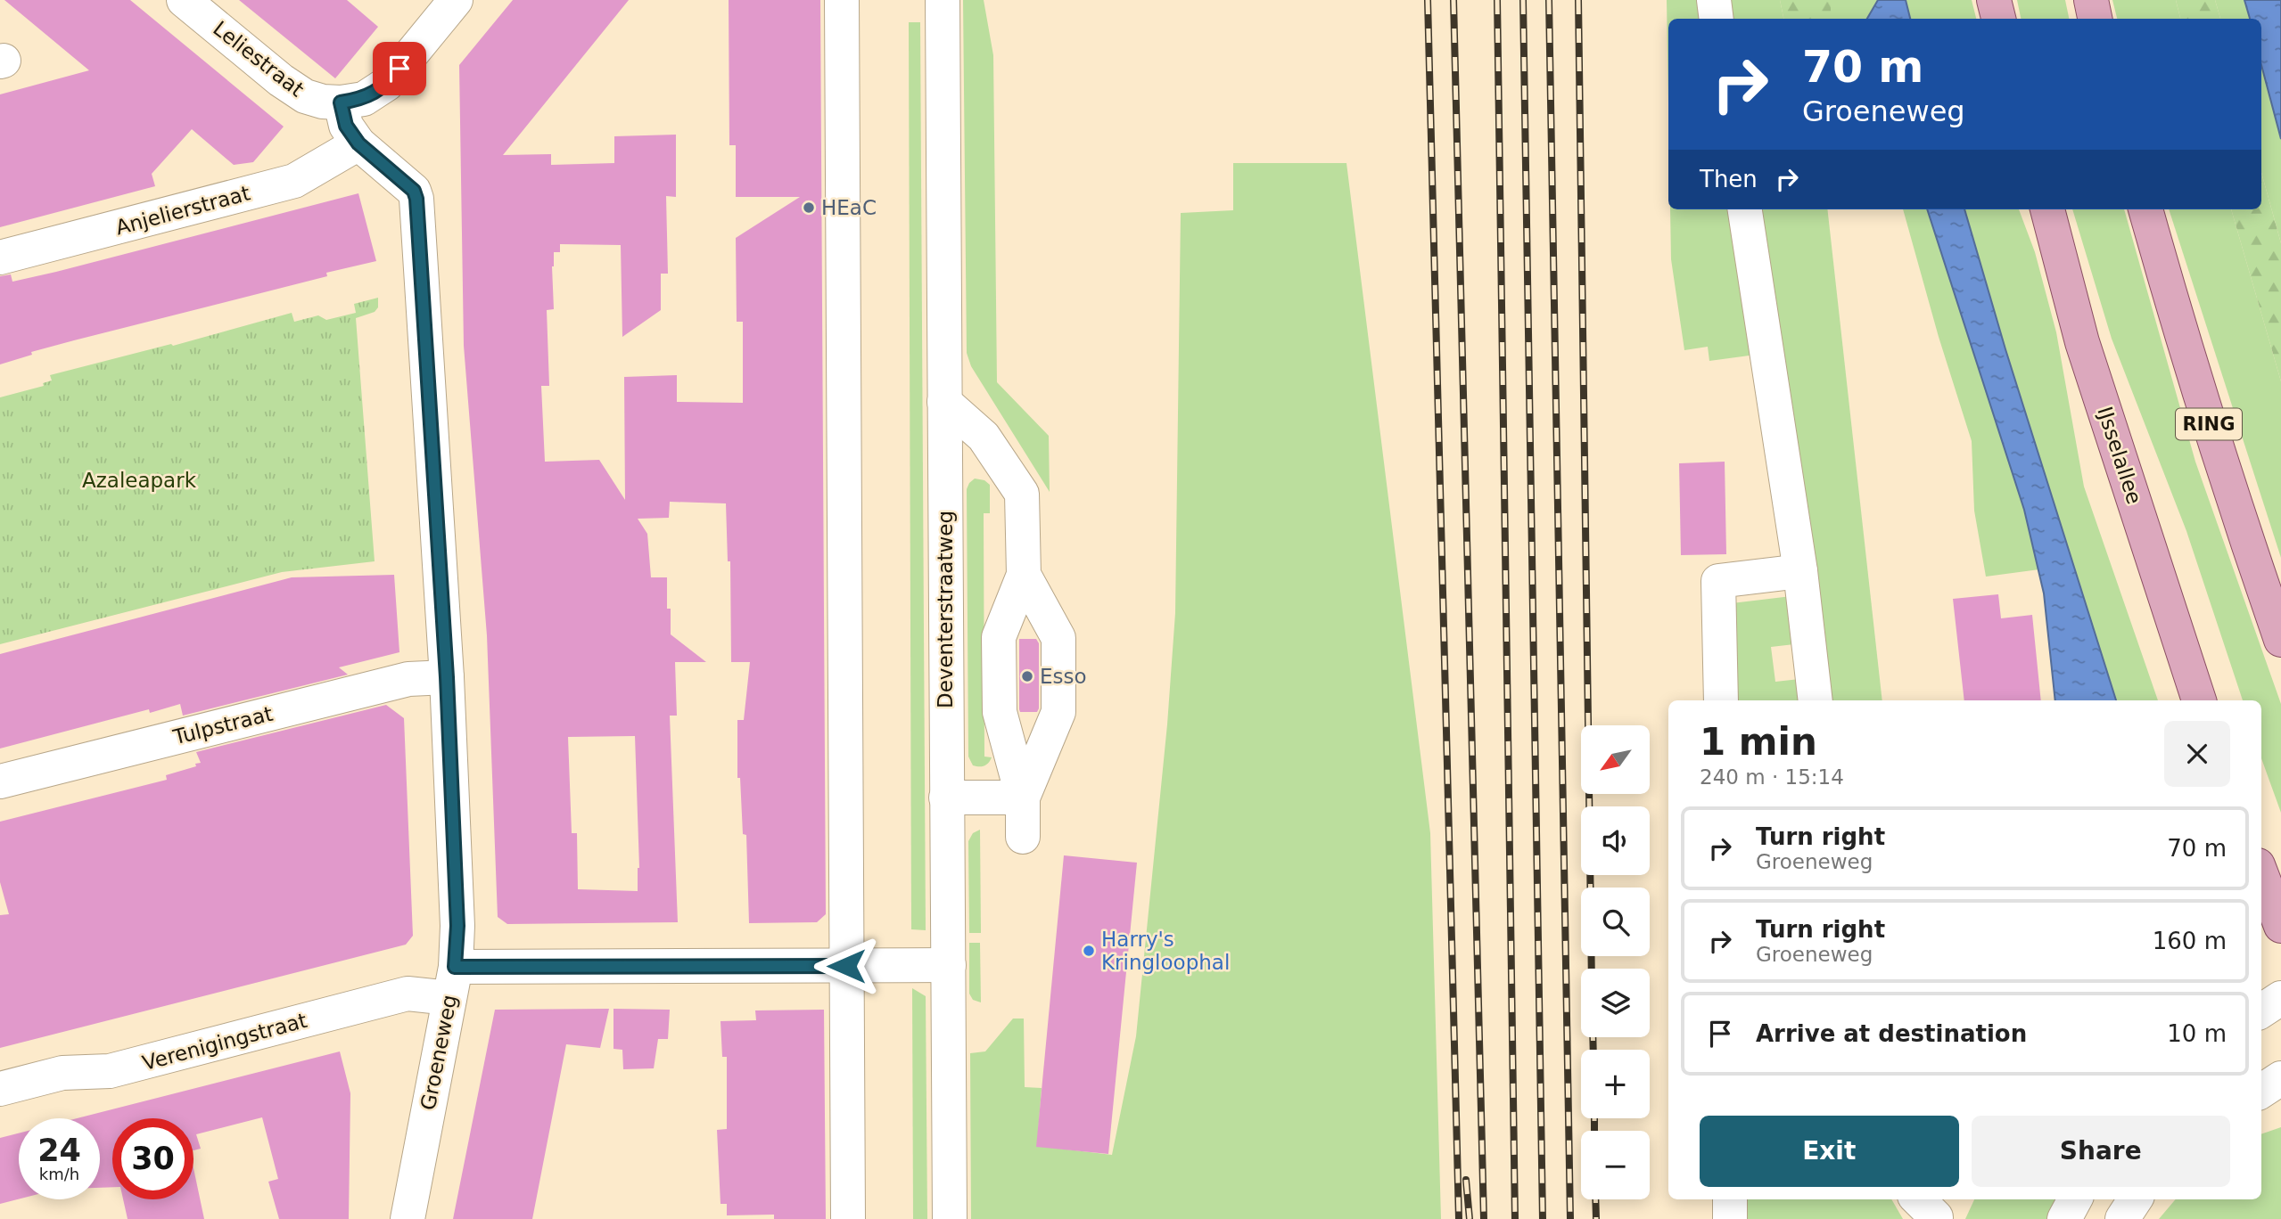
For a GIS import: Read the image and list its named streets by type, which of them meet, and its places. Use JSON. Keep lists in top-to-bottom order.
{
  "streets": {
    "main road": ["RING", "IJsselallee"],
    "street": [
      "Leliestraat",
      "Anjelierstraat",
      "Deventerstraatweg",
      "Tulpstraat",
      "Verenigingstraat",
      "Groeneweg"
    ]
  },
  "crossings": [
    ["Leliestraat", "Groeneweg"],
    ["Anjelierstraat", "Groeneweg"],
    ["Deventerstraatweg", "Verenigingstraat"],
    ["Tulpstraat", "Groeneweg"],
    ["Verenigingstraat", "Groeneweg"]
  ],
  "parks": ["Azaleapark"],
  "places": ["HEaC", "Esso", "Harry's Kringloophal"],
  "north": "bottom left",
  "page": {
    "turn": ["70 m", "Groeneweg"],
    "then": "Then",
    "heading": ["1 min", "240 m · 15:14"],
    "map_buttons": ["+", "−"],
    "list": [
      {
        "name": "Turn right",
        "note": "Groeneweg",
        "value": "70 m"
      },
      {
        "name": "Turn right",
        "note": "Groeneweg",
        "value": "160 m"
      },
      {
        "name": "Arrive at destination",
        "value": "10 m"
      }
    ],
    "buttons": ["Exit", "Share"],
    "speed": "24 km/h",
    "limit": "30"
  }
}
